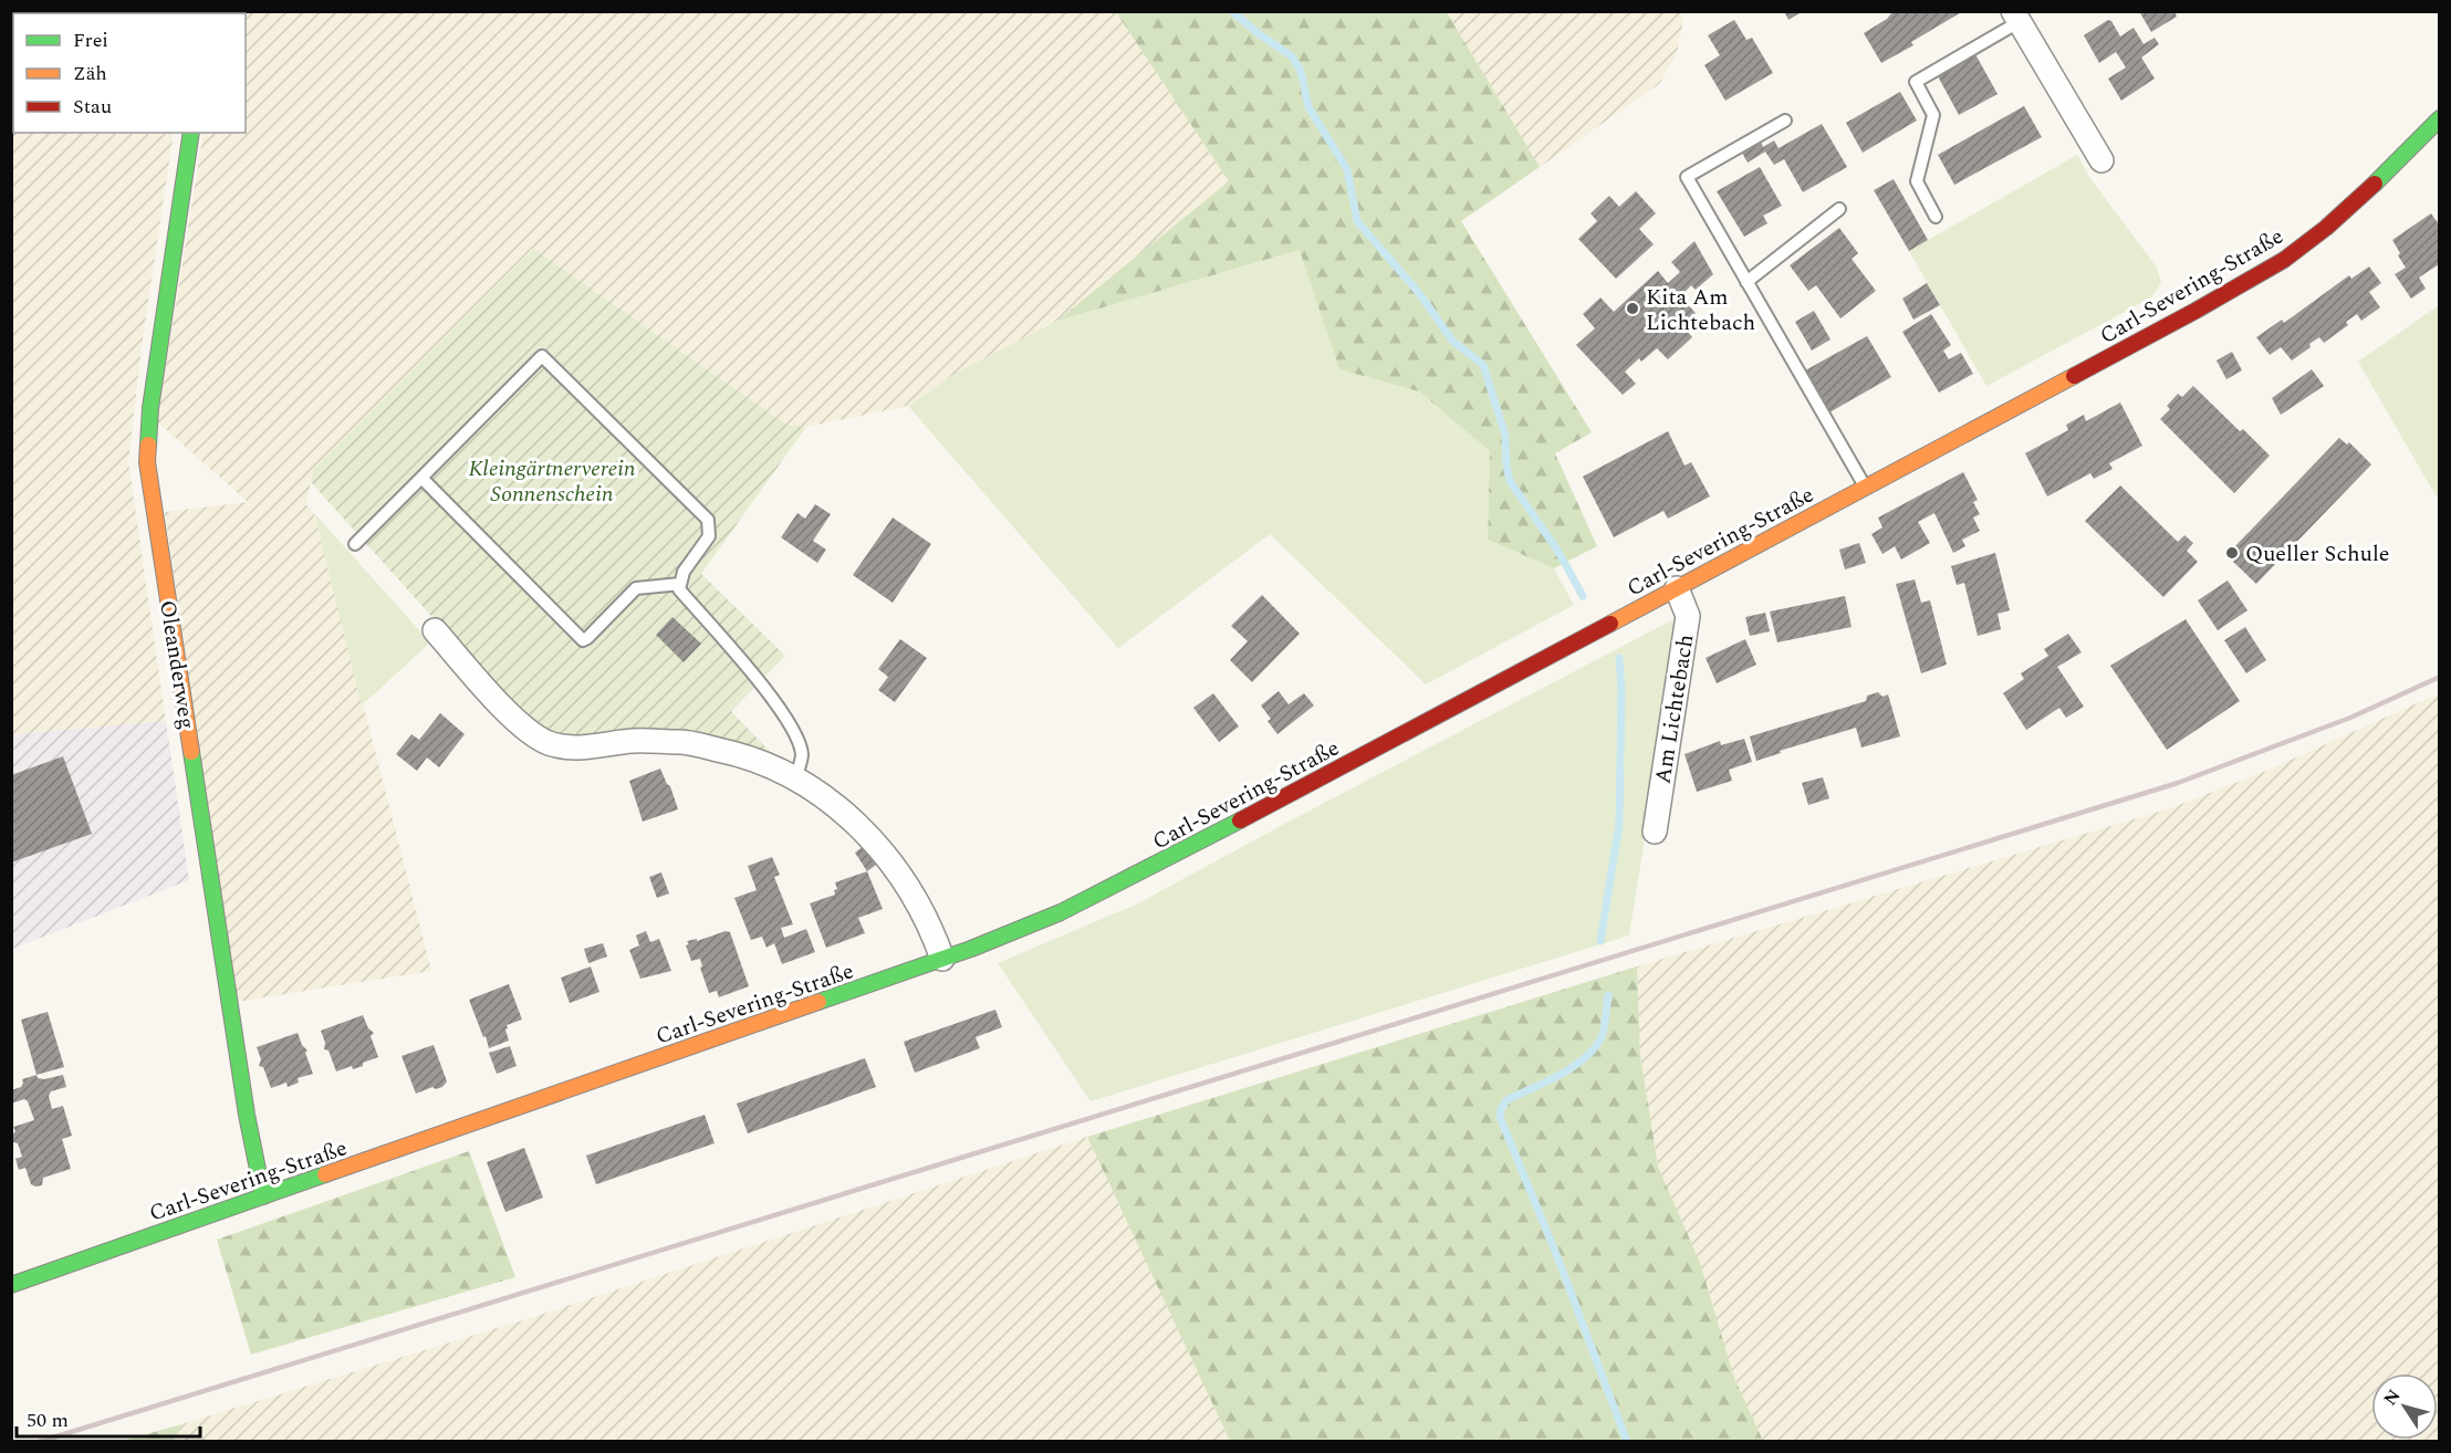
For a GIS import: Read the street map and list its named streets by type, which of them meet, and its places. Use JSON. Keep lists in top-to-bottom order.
{
  "streets": {
    "street": ["Carl-Severing-Straße", "Oleanderweg", "Am Lichtebach"]
  },
  "crossings": [
    ["Carl-Severing-Straße", "Oleanderweg"],
    ["Carl-Severing-Straße", "Am Lichtebach"]
  ],
  "parks": ["Kleingärtnerverein Sonnenschein"],
  "places": ["Kita Am Lichtebach", "Queller Schule"],
  "legend": ["Frei", "Zäh", "Stau"],
  "scale_bar": "50 m",
  "north": "top left"
}
